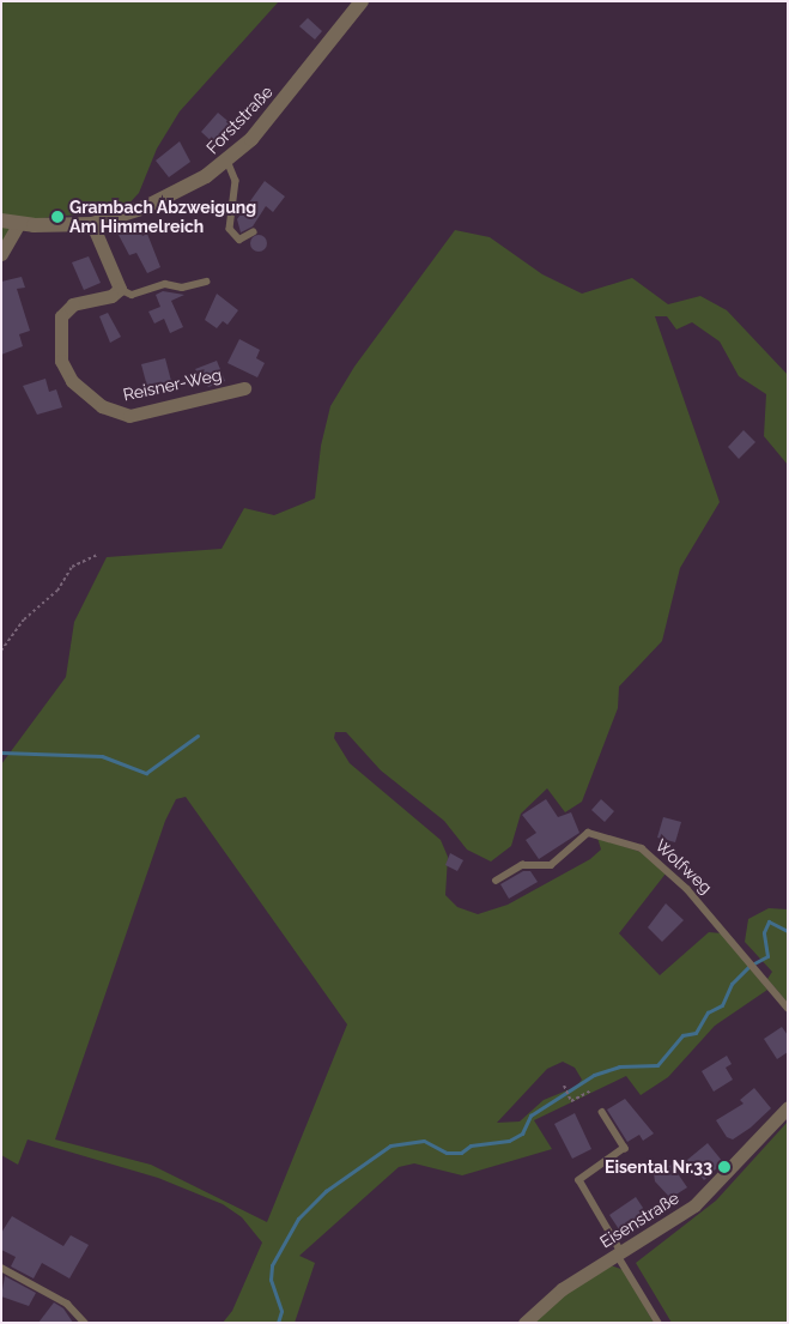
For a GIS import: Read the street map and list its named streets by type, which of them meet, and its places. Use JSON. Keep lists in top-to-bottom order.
{
  "streets": {
    "street": ["Forststraße", "Reisner-Weg", "Eisenstraße"],
    "lane": ["Wolfweg"]
  },
  "places": ["Grambach Abzweigung Am Himmelreich", "Eisental Nr.33"]
}
